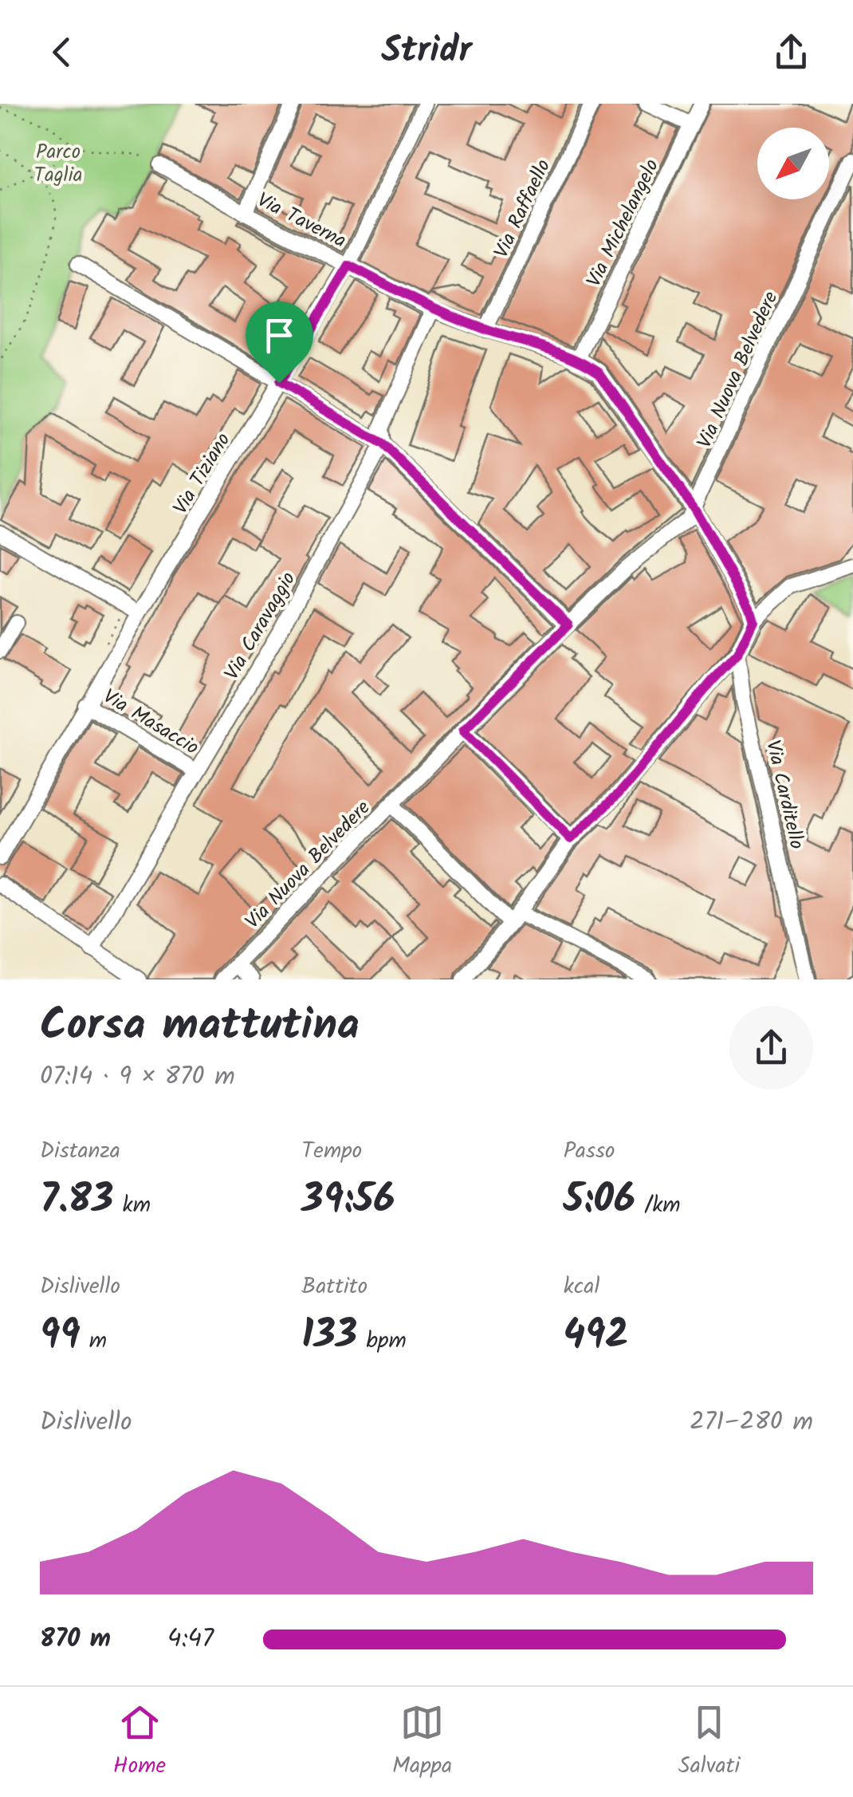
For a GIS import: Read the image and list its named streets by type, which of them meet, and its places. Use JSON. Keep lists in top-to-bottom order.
{
  "streets": {
    "street": [
      "Via Raffaello",
      "Via Taverna",
      "Via Michelangelo",
      "Via Nuova Belvedere",
      "Via Tiziano",
      "Via Caravaggio",
      "Via Masaccio",
      "Via Carditello"
    ]
  },
  "crossings": [
    ["Via Raffaello", "Via Taverna"],
    ["Via Taverna", "Via Michelangelo"],
    ["Via Taverna", "Via Nuova Belvedere"],
    ["Via Taverna", "Via Tiziano"],
    ["Via Taverna", "Via Caravaggio"],
    ["Via Tiziano", "Via Masaccio"],
    ["Via Caravaggio", "Via Masaccio"]
  ],
  "parks": ["Parco Taglia"],
  "north": "bottom left",
  "page": {
    "header": "Stridr",
    "heading": ["Corsa mattutina", "07:14 · 9 × 870 m"],
    "stats": [
      ["Distanza", "7.83 km"],
      ["Tempo", "39:56"],
      ["Passo", "5:06 /km"],
      ["Dislivello", "99 m"],
      ["Battito", "133 bpm"],
      ["kcal", "492"]
    ],
    "chart": ["Dislivello", "271–280 m"],
    "list": [
      {
        "name": "870 m",
        "note": "4:47"
      }
    ],
    "tabs": ["Home", "Mappa", "Salvati"]
  }
}
